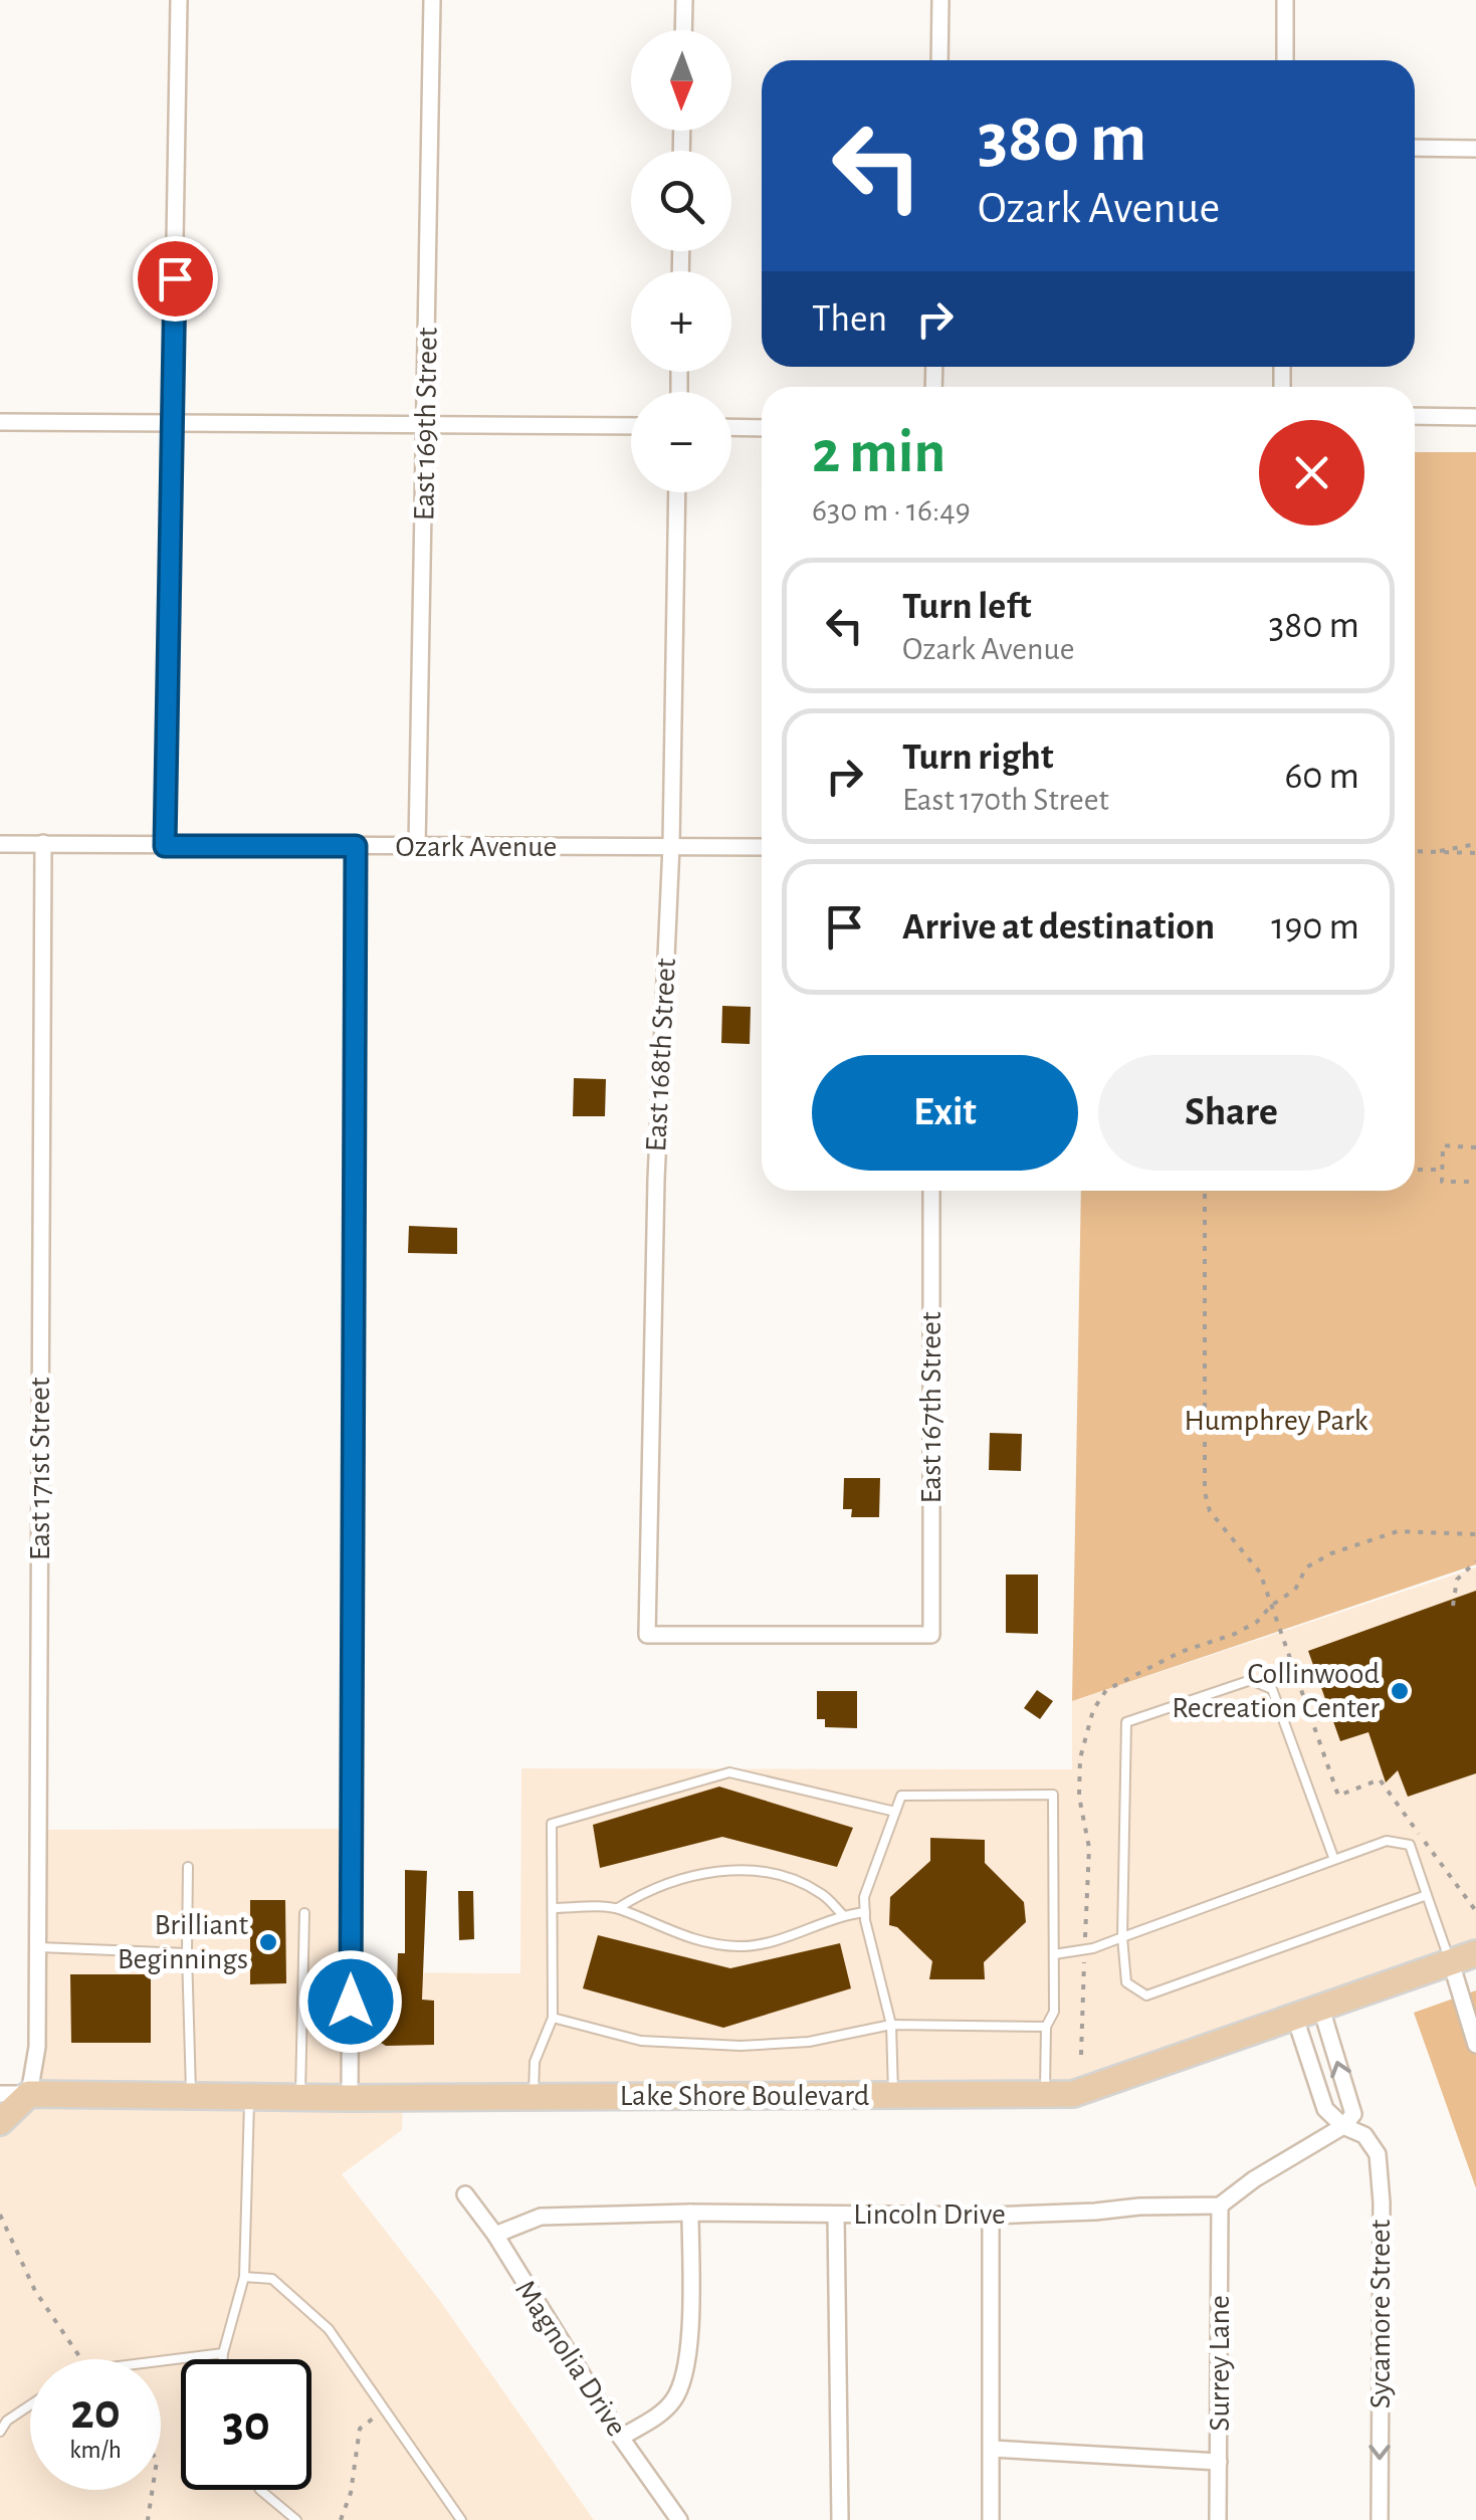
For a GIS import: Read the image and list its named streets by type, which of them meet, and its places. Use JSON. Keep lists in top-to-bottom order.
{
  "streets": {
    "main road": ["Lake Shore Boulevard"],
    "street": [
      "East 169th Street",
      "Ozark Avenue",
      "East 168th Street",
      "East 167th Street",
      "East 171st Street",
      "Lincoln Drive",
      "Sycamore Street",
      "Magnolia Drive",
      "Surrey Lane"
    ]
  },
  "crossings": [
    ["East 169th Street", "Ozark Avenue"],
    ["Ozark Avenue", "East 168th Street"],
    ["Ozark Avenue", "East 171st Street"],
    ["East 168th Street", "East 167th Street"],
    ["East 171st Street", "Lake Shore Boulevard"],
    ["Lake Shore Boulevard", "Sycamore Street"],
    ["Lincoln Drive", "Magnolia Drive"],
    ["Lincoln Drive", "Surrey Lane"]
  ],
  "one_way": ["Sycamore Street"],
  "parks": ["Humphrey Park"],
  "places": ["Collinwood Recreation Center", "Brilliant Beginnings"],
  "north": "bottom",
  "page": {
    "map_buttons": ["+", "−"],
    "turn": ["380 m", "Ozark Avenue"],
    "then": "Then",
    "heading": ["2 min", "630 m · 16:49"],
    "list": [
      {
        "name": "Turn left",
        "note": "Ozark Avenue",
        "value": "380 m"
      },
      {
        "name": "Turn right",
        "note": "East 170th Street",
        "value": "60 m"
      },
      {
        "name": "Arrive at destination",
        "value": "190 m"
      }
    ],
    "buttons": ["Exit", "Share"],
    "speed": "20 km/h",
    "limit": "30"
  }
}
